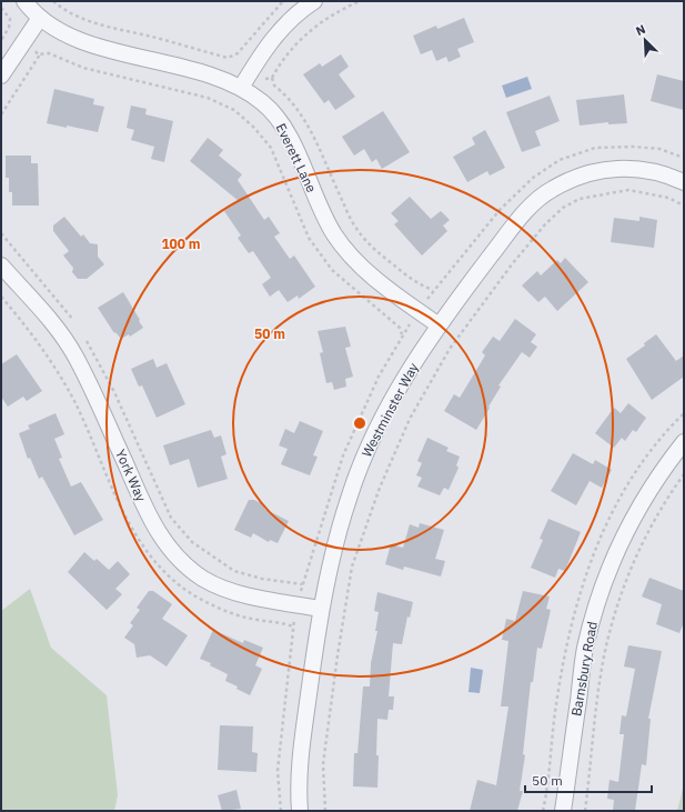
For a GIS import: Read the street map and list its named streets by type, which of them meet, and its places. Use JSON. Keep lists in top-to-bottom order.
{
  "streets": {
    "street": [
      "Everett Lane",
      "Westminster Way",
      "York Way",
      "Barnsbury Road"
    ]
  },
  "crossings": [
    ["Everett Lane", "Westminster Way"],
    ["Westminster Way", "York Way"]
  ],
  "scale_bar": "50 m",
  "north": "top left",
  "rings": ["100 m", "50 m"]
}
